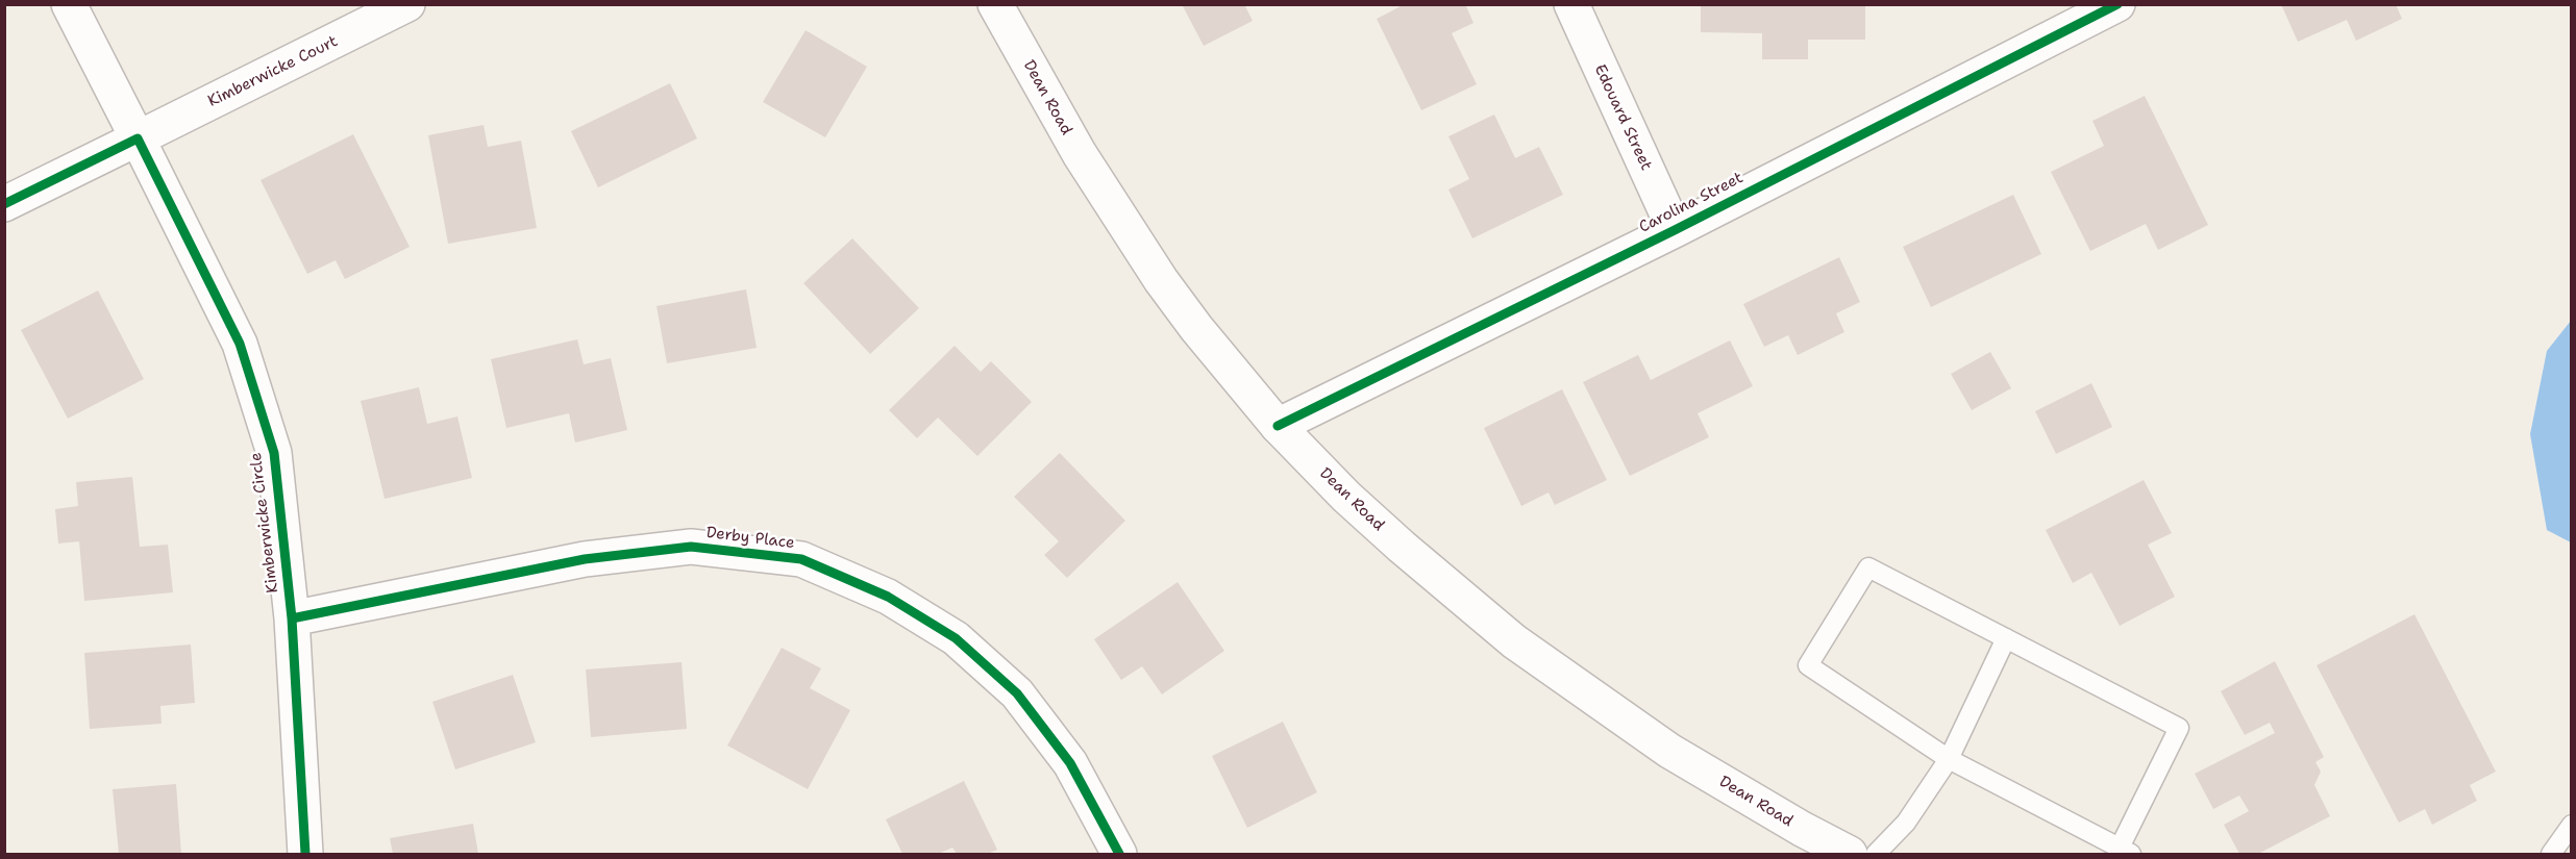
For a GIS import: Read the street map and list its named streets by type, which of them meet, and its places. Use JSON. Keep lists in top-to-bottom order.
{
  "streets": {
    "street": [
      "Kimberwicke Court",
      "Dean Road",
      "Edouard Street",
      "Carolina Street",
      "Kimberwicke Circle",
      "Derby Place"
    ]
  },
  "crossings": [
    ["Kimberwicke Court", "Kimberwicke Circle"],
    ["Dean Road", "Carolina Street"],
    ["Edouard Street", "Carolina Street"],
    ["Kimberwicke Circle", "Derby Place"]
  ]
}
